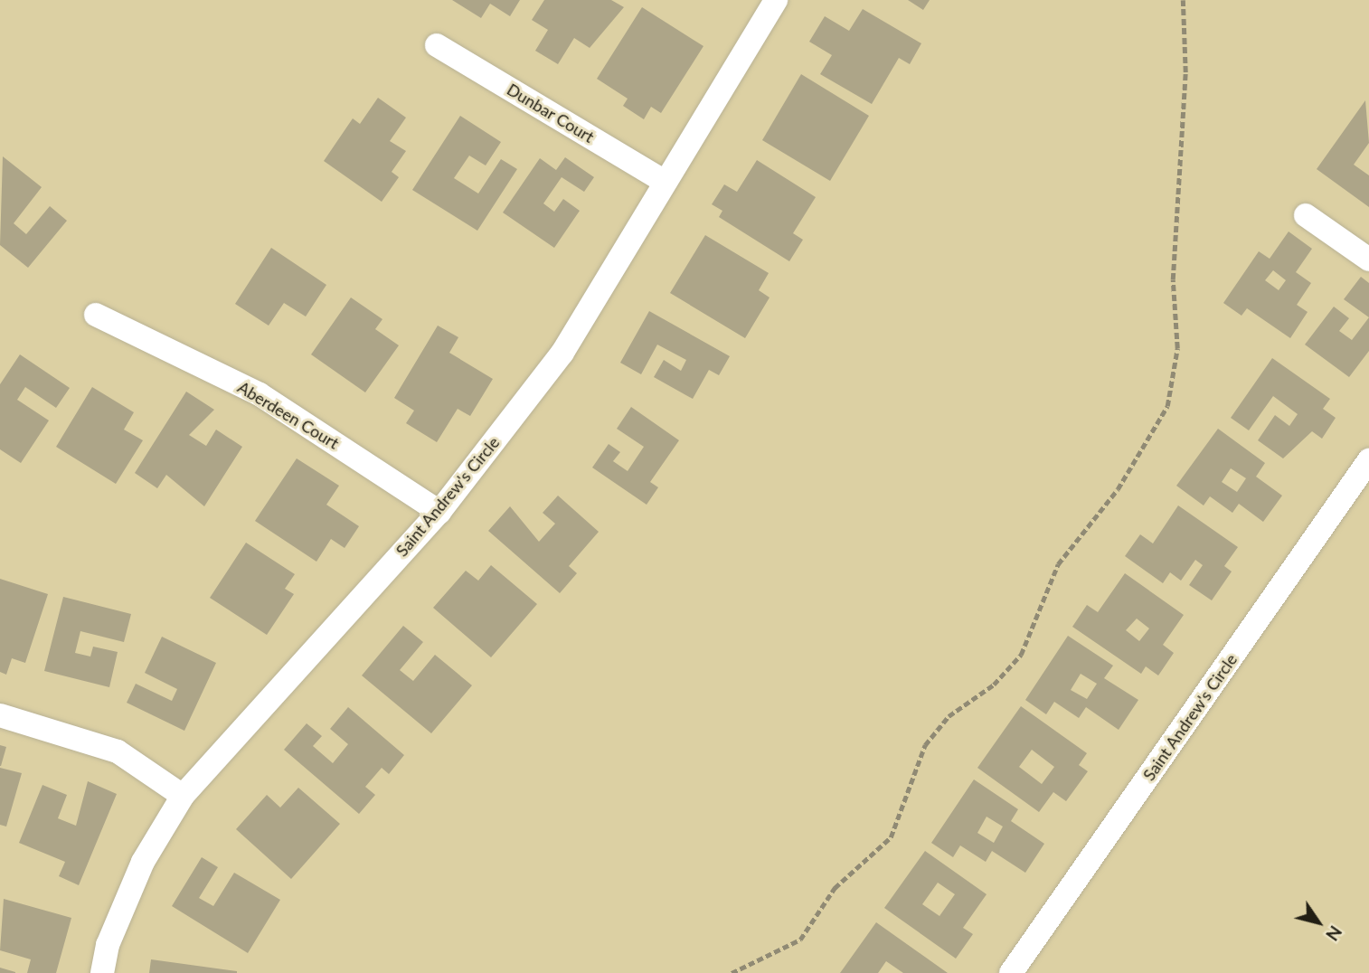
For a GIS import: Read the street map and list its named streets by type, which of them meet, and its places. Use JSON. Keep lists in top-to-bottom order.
{
  "streets": {
    "street": ["Dunbar Court", "Aberdeen Court", "Saint Andrew's Circle"]
  },
  "crossings": [
    ["Dunbar Court", "Saint Andrew's Circle"],
    ["Aberdeen Court", "Saint Andrew's Circle"]
  ],
  "north": "bottom right"
}
